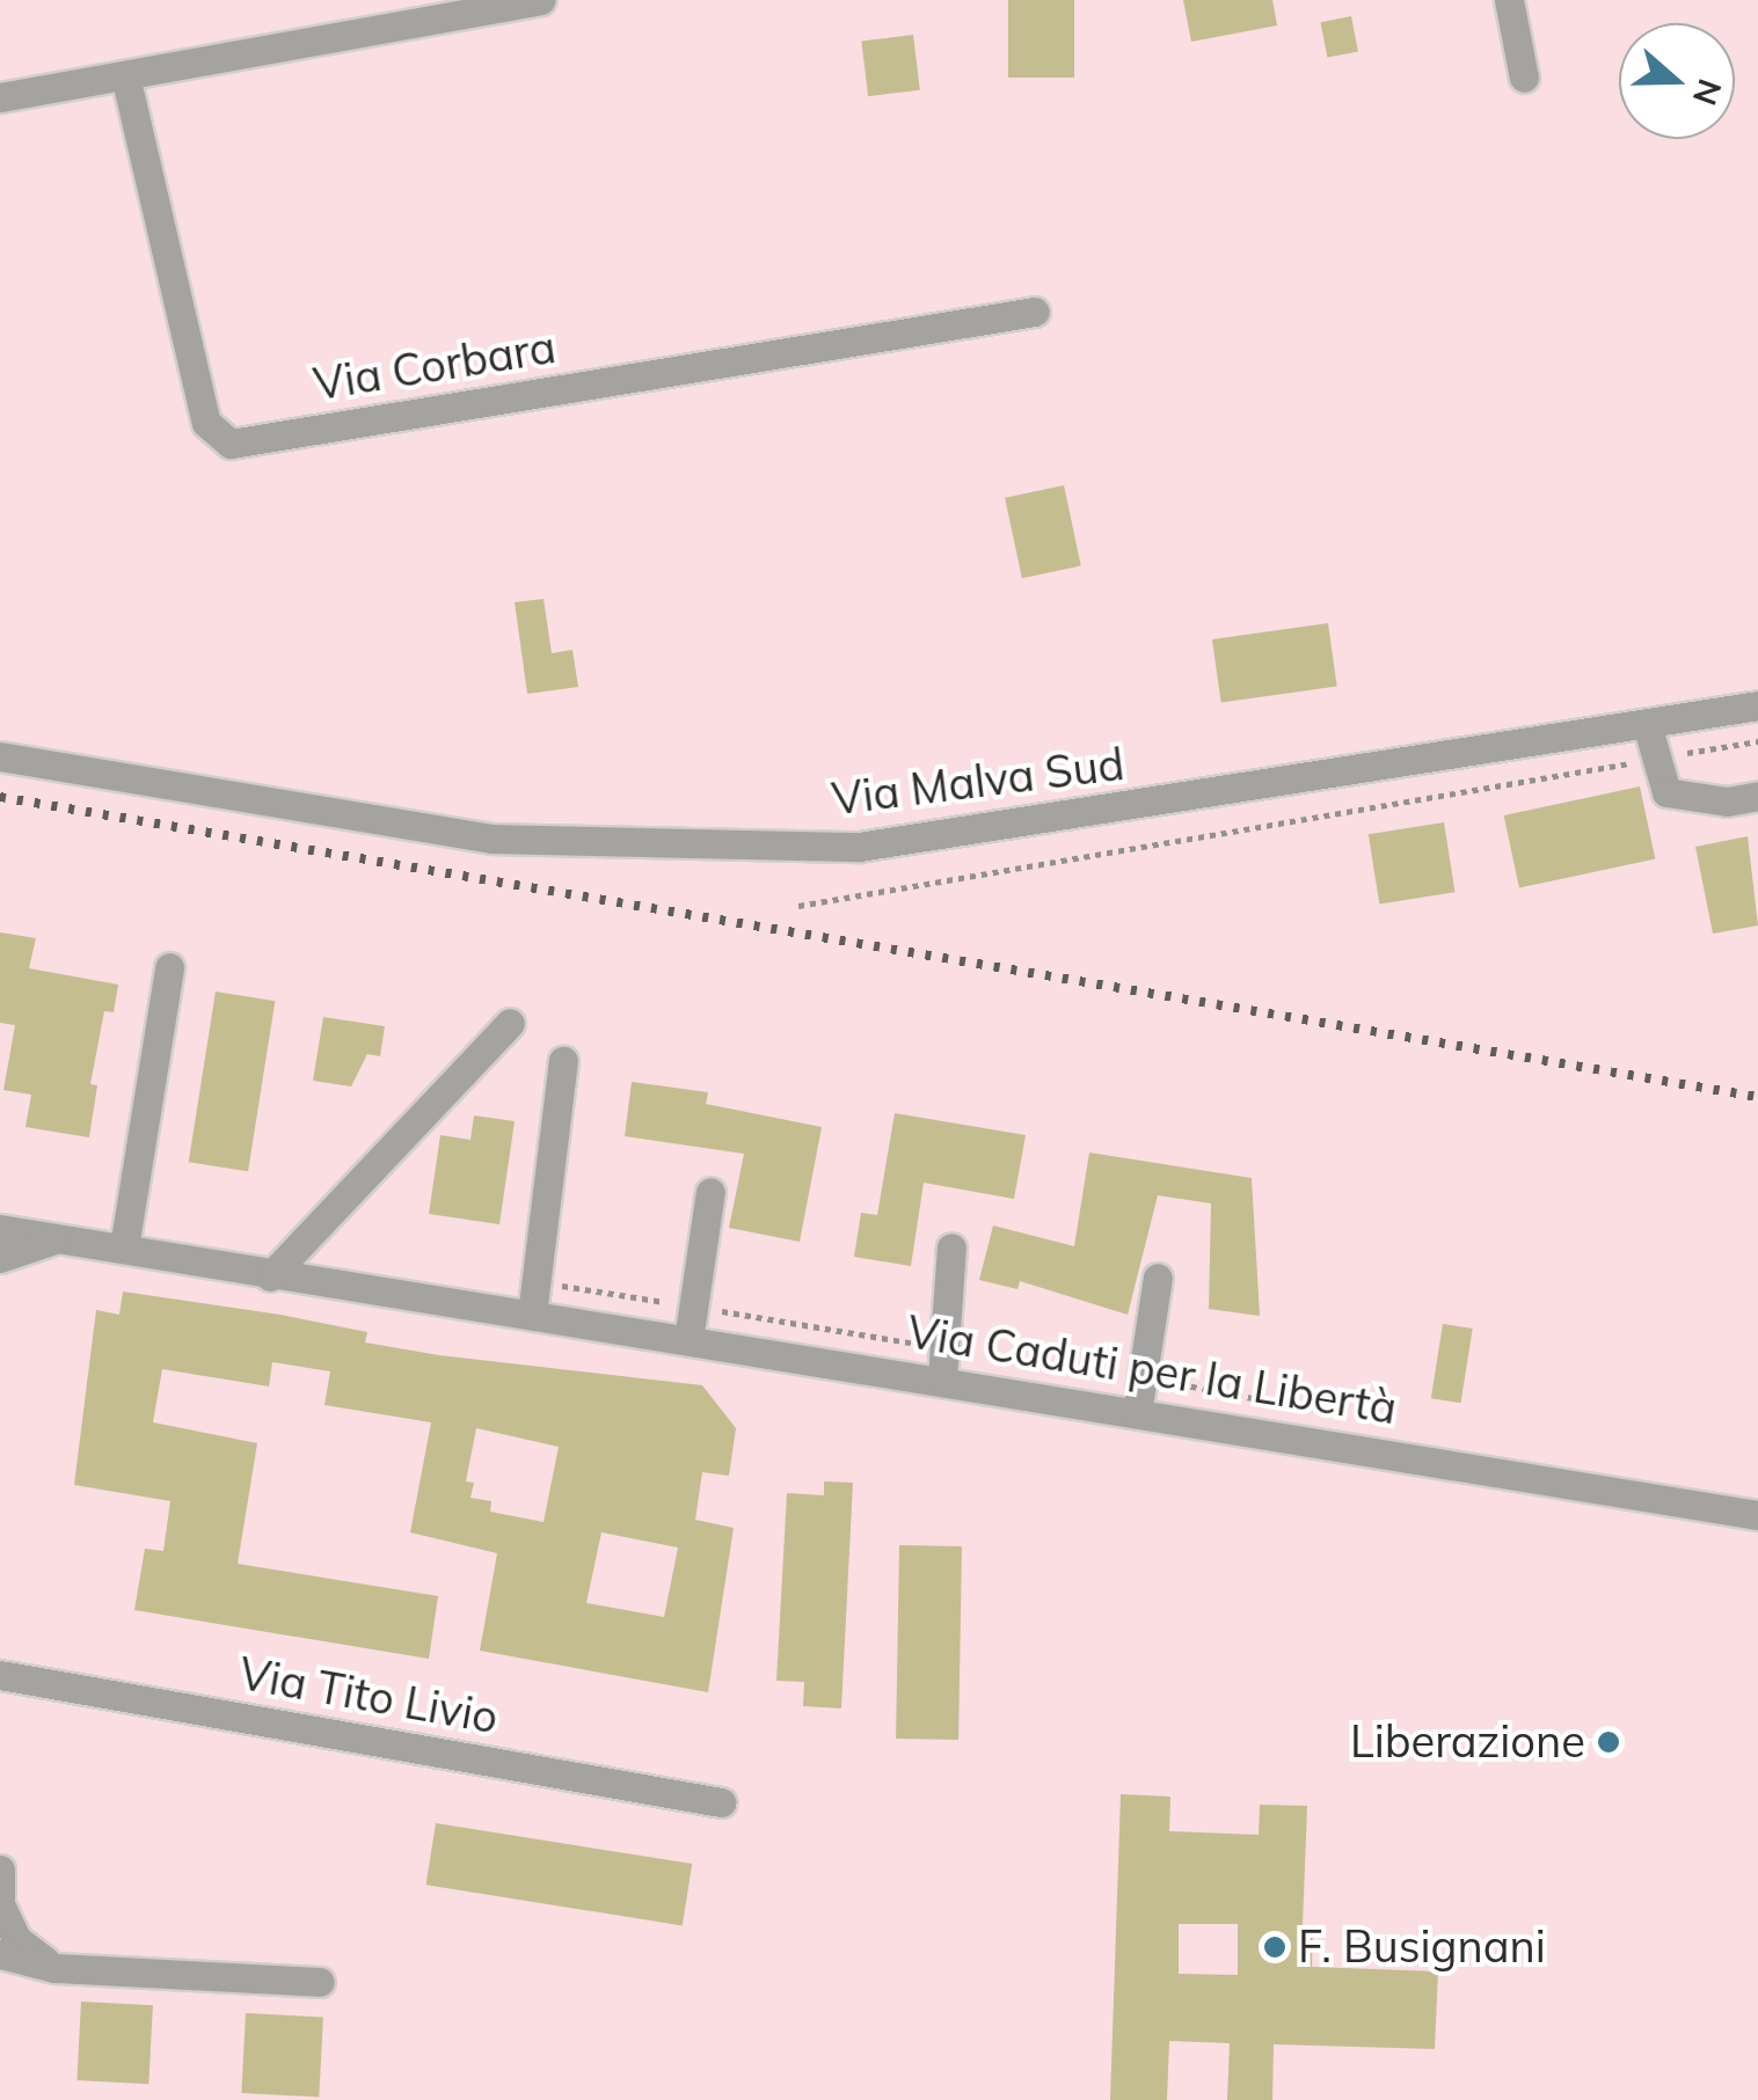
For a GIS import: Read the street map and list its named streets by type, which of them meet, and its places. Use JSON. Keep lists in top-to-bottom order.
{
  "streets": {
    "street": [
      "Via Corbara",
      "Via Malva Sud",
      "Via Caduti per la Libertà",
      "Via Tito Livio"
    ]
  },
  "places": ["Liberazione", "F. Busignani"],
  "north": "right"
}
